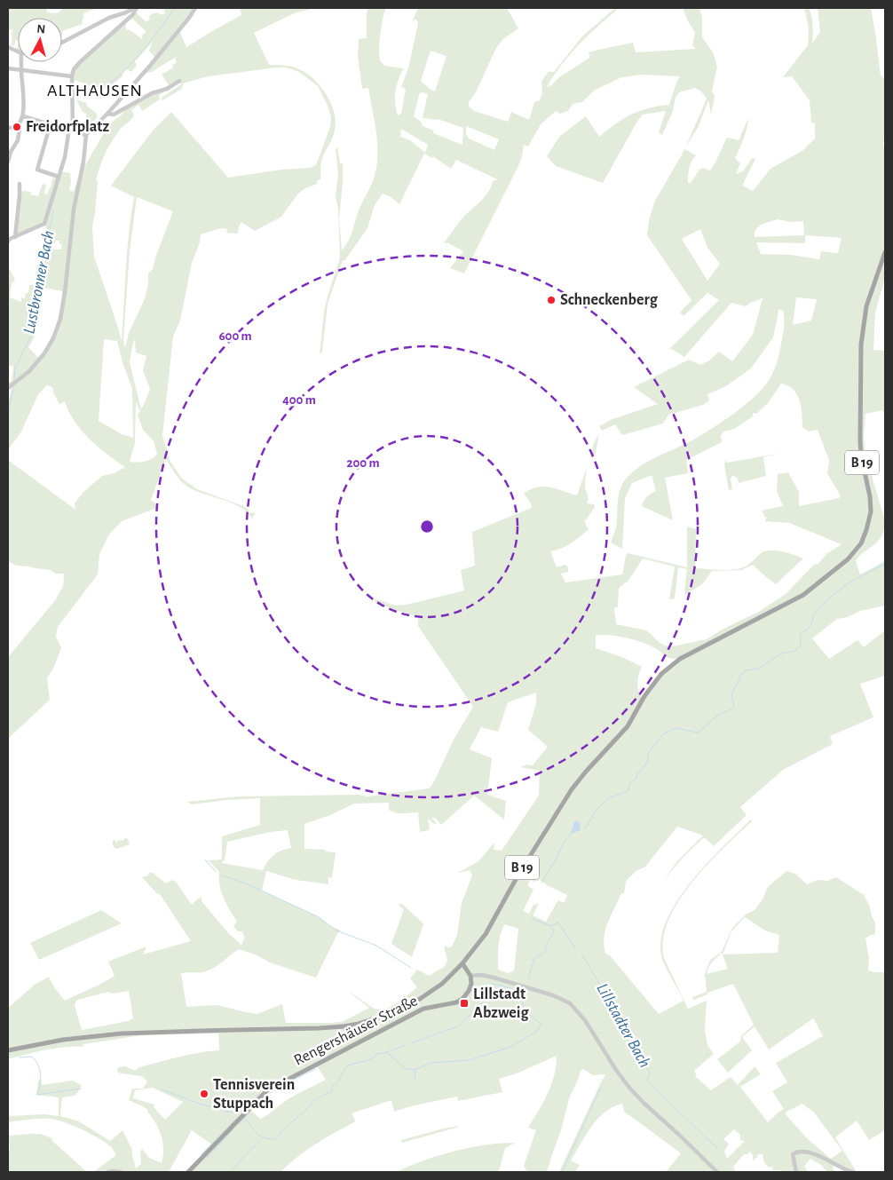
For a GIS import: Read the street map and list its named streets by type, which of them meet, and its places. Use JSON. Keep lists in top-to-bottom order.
{
  "streets": {
    "main road": ["B 19", "Rengershäuser Straße"]
  },
  "districts": ["ALTHAUSEN"],
  "water": ["Lustbronner Bach", "Lillstadter Bach"],
  "places": {
    "other": ["Freidorfplatz", "Schneckenberg", "Tennisverein Stuppach"],
    "transit": ["Lillstadt Abzweig"]
  },
  "north": "top",
  "rings": ["600 m", "400 m", "200 m"]
}
